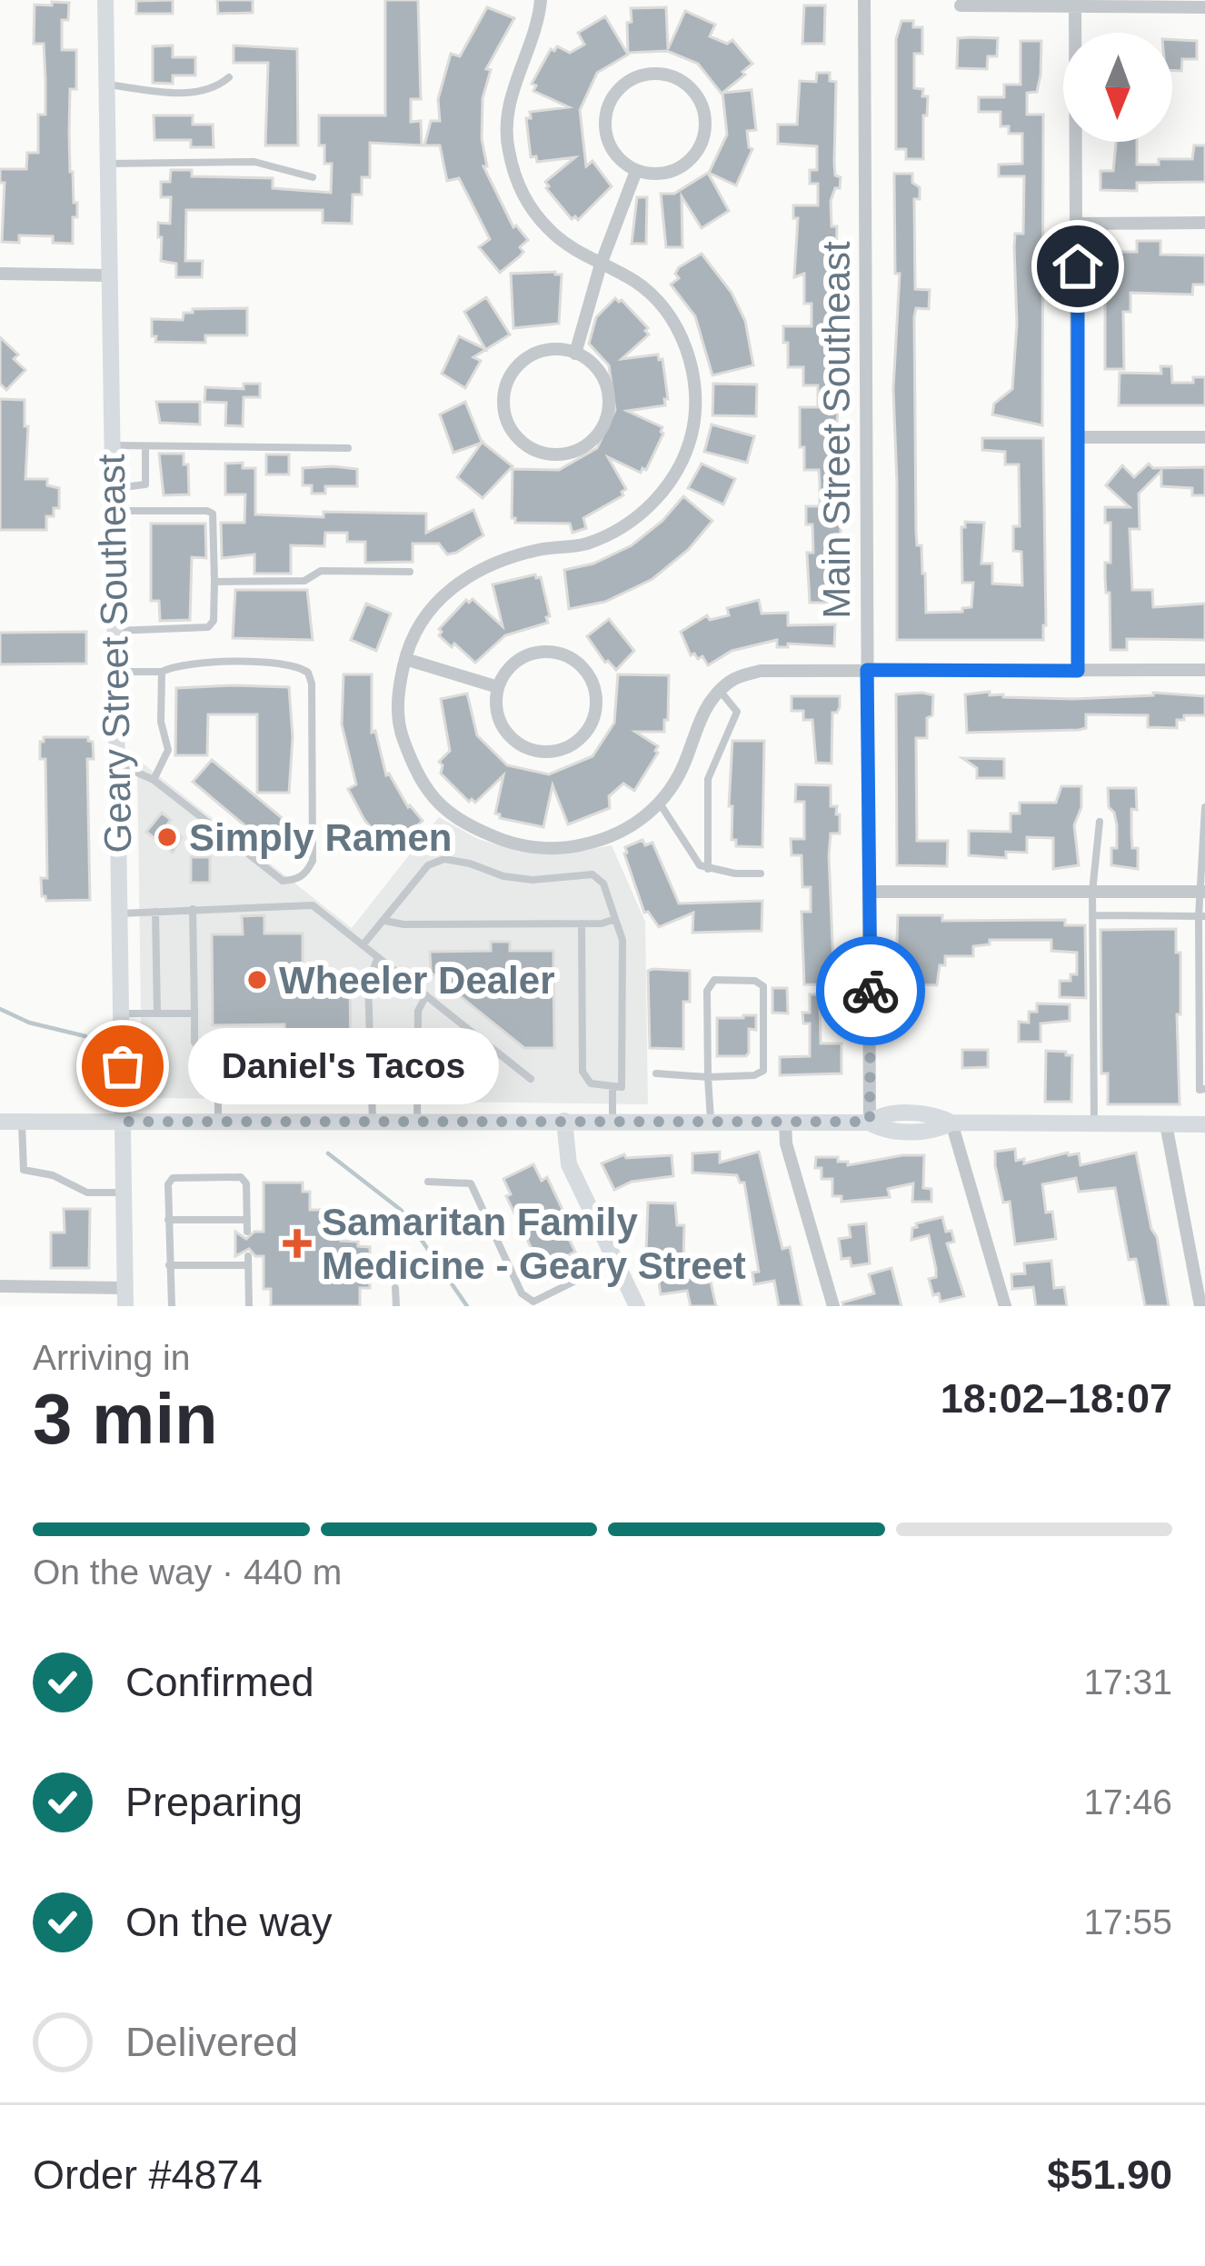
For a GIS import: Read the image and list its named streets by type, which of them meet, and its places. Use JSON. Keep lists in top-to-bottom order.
{
  "streets": {
    "main road": ["Geary Street Southeast"],
    "street": ["Main Street Southeast"]
  },
  "places": {
    "other": ["Simply Ramen", "Wheeler Dealer", "Daniel's Tacos"],
    "health": ["Samaritan Family Medicine - Geary Street"]
  },
  "north": "bottom",
  "page": {
    "bubble": "Daniel's Tacos",
    "heading": ["3 min", "Arriving in", "18:02–18:07"],
    "panel": ["Order #4874", "$51.90"],
    "bar": "On the way · 440 m",
    "list": [
      ["Confirmed", "17:31"],
      ["Preparing", "17:46"],
      ["On the way", "17:55"],
      "Delivered"
    ]
  }
}
